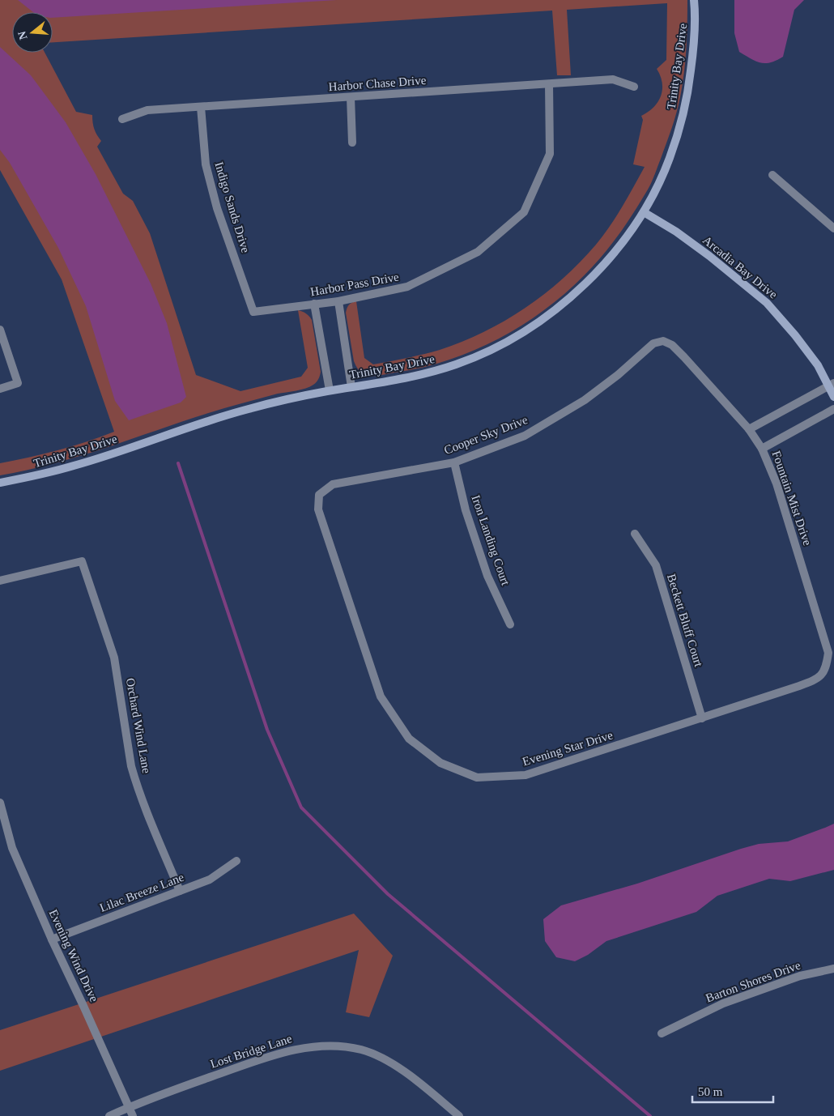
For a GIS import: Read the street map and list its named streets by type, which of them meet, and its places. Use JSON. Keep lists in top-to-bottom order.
{
  "streets": {
    "street": [
      "Trinity Bay Drive",
      "Harbor Chase Drive",
      "Indigo Sands Drive",
      "Arcadia Bay Drive",
      "Harbor Pass Drive",
      "Cooper Sky Drive",
      "Fountain Mist Drive",
      "Iron Landing Court",
      "Beckett Bluff Court",
      "Orchard Wind Lane",
      "Evening Star Drive",
      "Lilac Breeze Lane",
      "Evening Wind Drive",
      "Barton Shores Drive",
      "Lost Bridge Lane"
    ]
  },
  "crossings": [
    ["Trinity Bay Drive", "Arcadia Bay Drive"],
    ["Harbor Chase Drive", "Indigo Sands Drive"],
    ["Harbor Chase Drive", "Harbor Pass Drive"],
    ["Indigo Sands Drive", "Harbor Pass Drive"],
    ["Cooper Sky Drive", "Fountain Mist Drive"],
    ["Cooper Sky Drive", "Iron Landing Court"],
    ["Cooper Sky Drive", "Evening Star Drive"],
    ["Fountain Mist Drive", "Evening Star Drive"],
    ["Beckett Bluff Court", "Evening Star Drive"],
    ["Orchard Wind Lane", "Lilac Breeze Lane"],
    ["Lilac Breeze Lane", "Evening Wind Drive"],
    ["Evening Wind Drive", "Lost Bridge Lane"]
  ],
  "scale_bar": "50 m",
  "north": "left"
}
